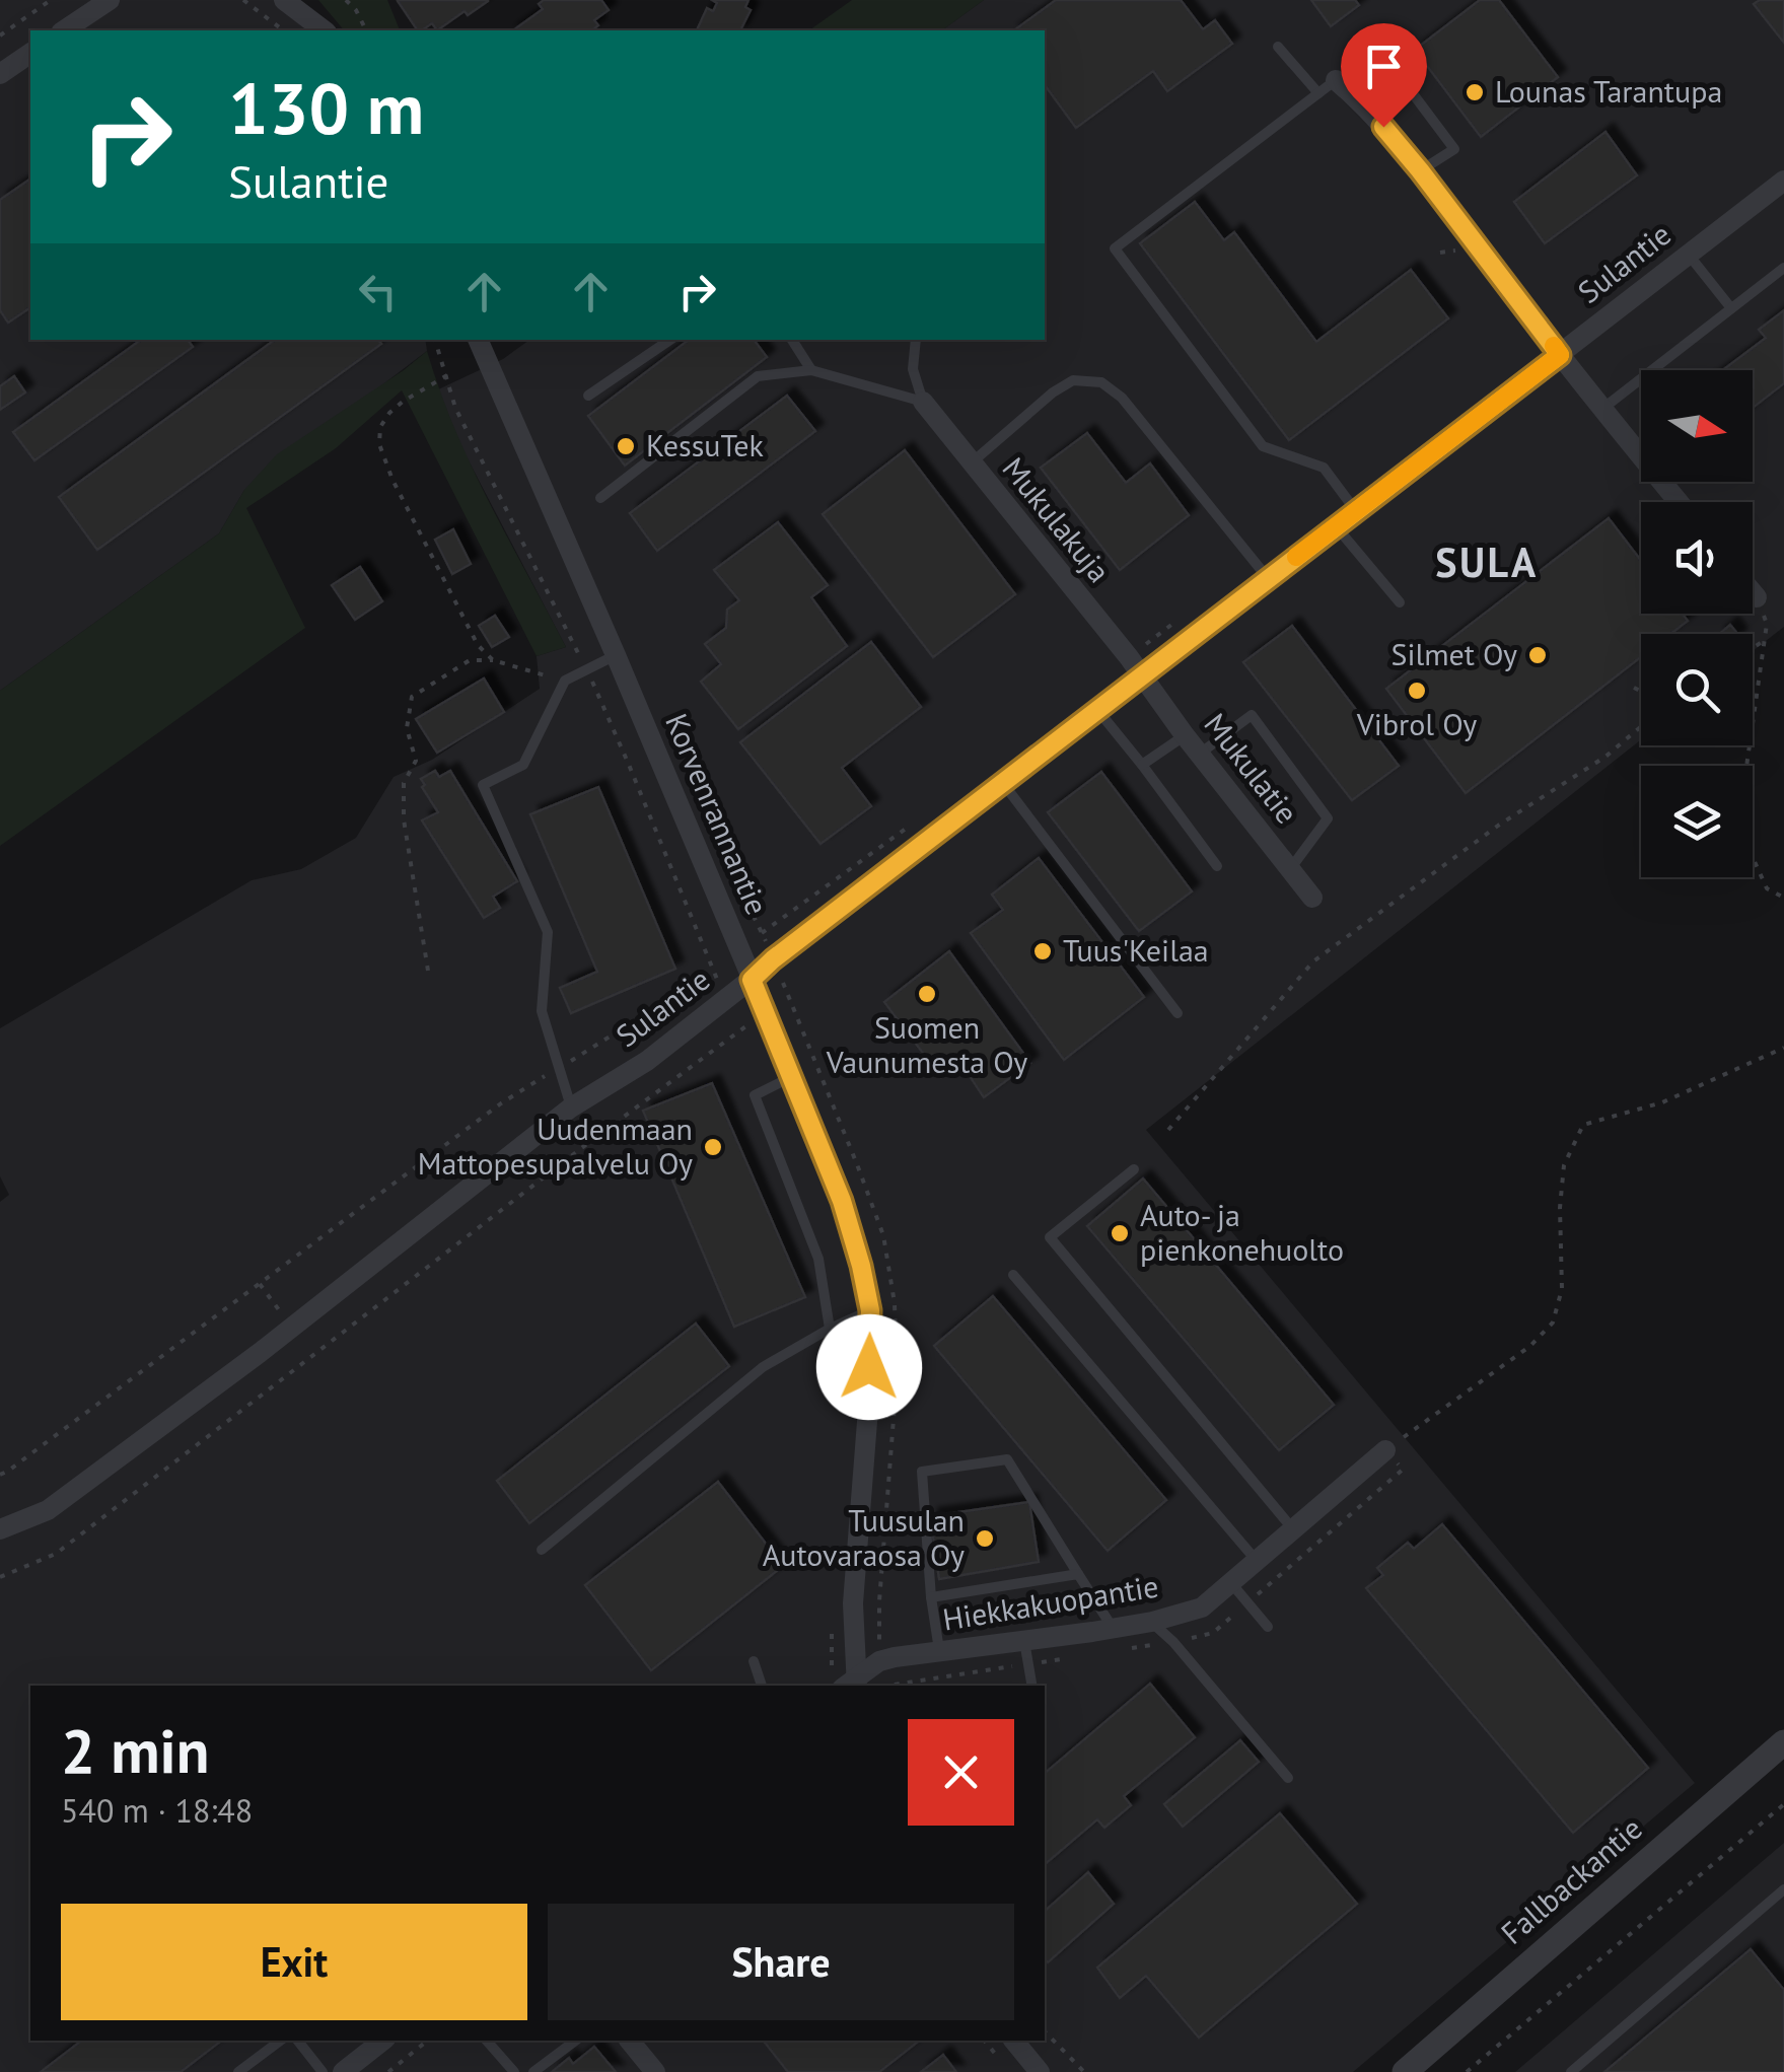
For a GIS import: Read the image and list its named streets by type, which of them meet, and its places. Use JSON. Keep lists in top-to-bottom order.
{
  "streets": {
    "street": [
      "Sulantie",
      "Mukulakuja",
      "Mukulatie",
      "Korvenrannantie",
      "Hiekkakuopantie",
      "Fallbackantie"
    ]
  },
  "crossings": [
    ["Sulantie", "Mukulakuja"],
    ["Sulantie", "Mukulatie"],
    ["Sulantie", "Korvenrannantie"],
    ["Mukulakuja", "Mukulatie"],
    ["Korvenrannantie", "Hiekkakuopantie"]
  ],
  "districts": ["SULA"],
  "places": [
    "Lounas Tarantupa",
    "KessuTek",
    "Silmet Oy",
    "Vibrol Oy",
    "Tuus'Keilaa",
    "Suomen Vaunumesta Oy",
    "Uudenmaan Mattopesupalvelu Oy",
    "Auto- ja pienkonehuolto",
    "Tuusulan Autovaraosa Oy"
  ],
  "north": "right",
  "page": {
    "turn": ["130 m", "Sulantie"],
    "heading": ["2 min", "540 m · 18:48"],
    "buttons": ["Exit", "Share"]
  }
}
